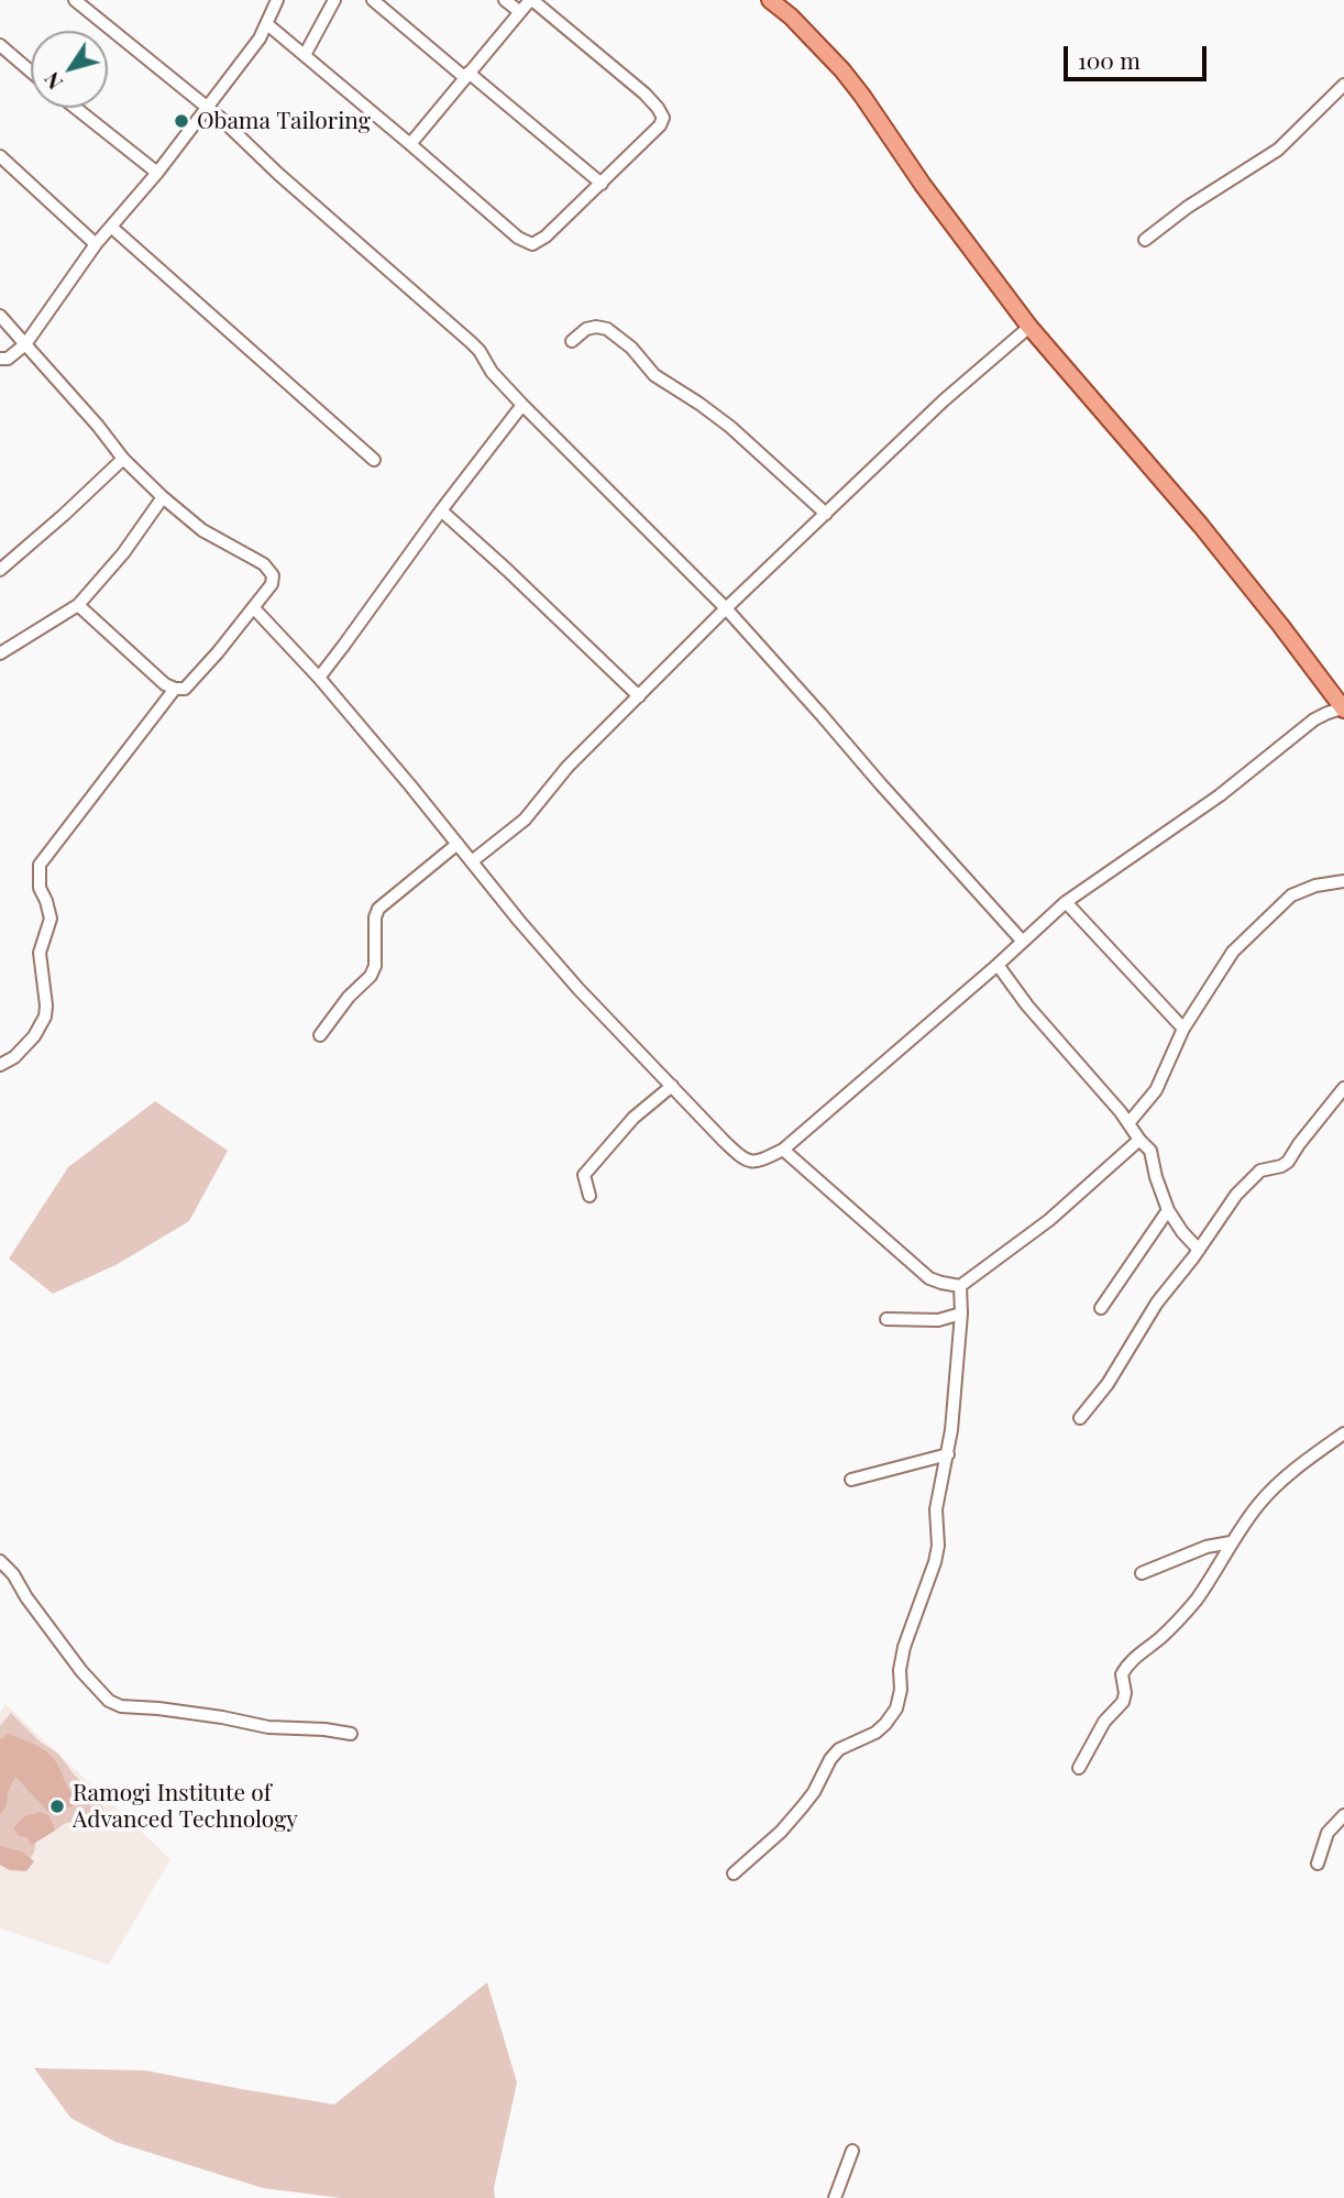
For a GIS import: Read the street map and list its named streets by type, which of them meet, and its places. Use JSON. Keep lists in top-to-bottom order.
{
  "places": ["Obama Tailoring", "Ramogi Institute of Advanced Technology"],
  "scale_bar": "100 m",
  "north": "bottom left"
}
